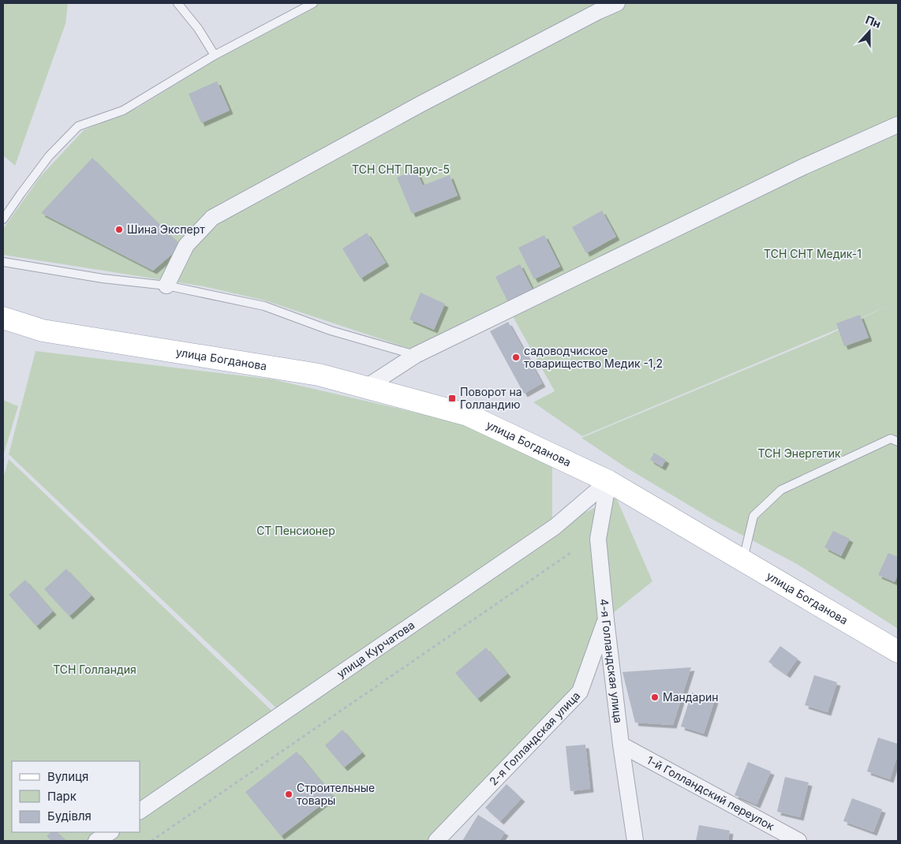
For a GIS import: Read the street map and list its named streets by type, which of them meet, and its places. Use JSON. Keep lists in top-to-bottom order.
{
  "streets": {
    "main road": ["улица Богданова"],
    "street": [
      "улица Курчатова",
      "4-я Голландская улица",
      "2-я Голландская улица",
      "1-й Голландский переулок"
    ]
  },
  "crossings": [
    ["улица Богданова", "улица Курчатова"],
    ["улица Богданова", "4-я Голландская улица"],
    ["улица Курчатова", "4-я Голландская улица"],
    ["4-я Голландская улица", "2-я Голландская улица"],
    ["4-я Голландская улица", "1-й Голландский переулок"]
  ],
  "parks": [
    "ТСН СНТ Парус-5",
    "ТСН СНТ Медик-1",
    "ТСН Энергетик",
    "СТ Пенсионер",
    "ТСН Голландия"
  ],
  "places": {
    "other": [
      "Шина Эксперт",
      "садоводчиское товарищество Медик -1,2",
      "Мандарин",
      "Строительные товары"
    ],
    "transit": ["Поворот на Голландию"]
  },
  "legend": ["Вулиця", "Парк", "Будівля"],
  "north": "top"
}
